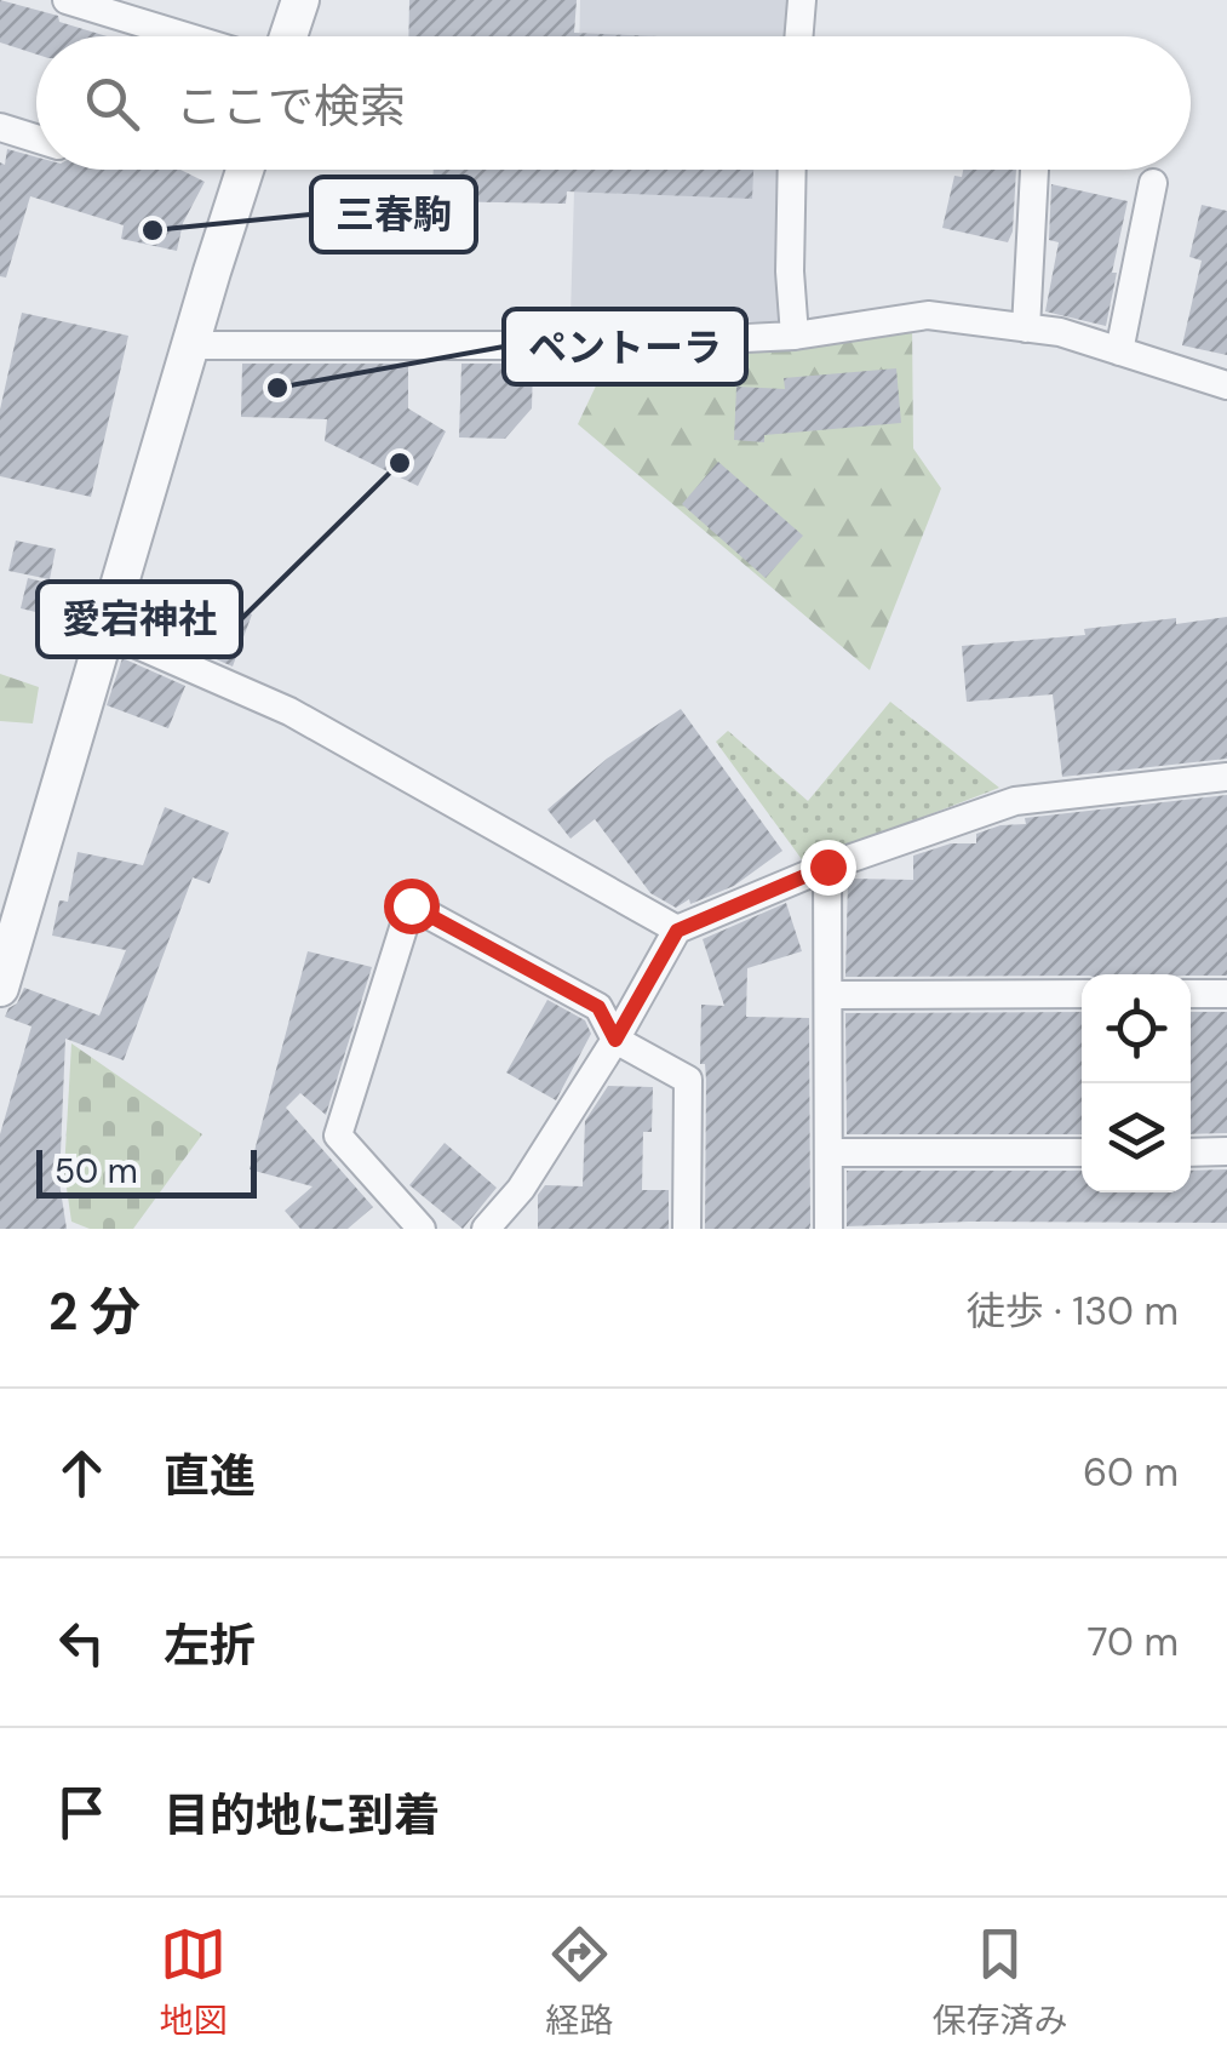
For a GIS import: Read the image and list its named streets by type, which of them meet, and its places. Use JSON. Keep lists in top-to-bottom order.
{
  "places": ["三春駒", "ペントーラ", "愛宕神社"],
  "scale_bar": "50 m",
  "page": {
    "search": "ここで検索",
    "scale": "50 m",
    "heading": ["2 分", "徒歩 · 130 m"],
    "list": [
      ["直進", "60 m"],
      ["左折", "70 m"],
      "目的地に到着"
    ],
    "nav": ["地図", "経路", "保存済み"]
  }
}
